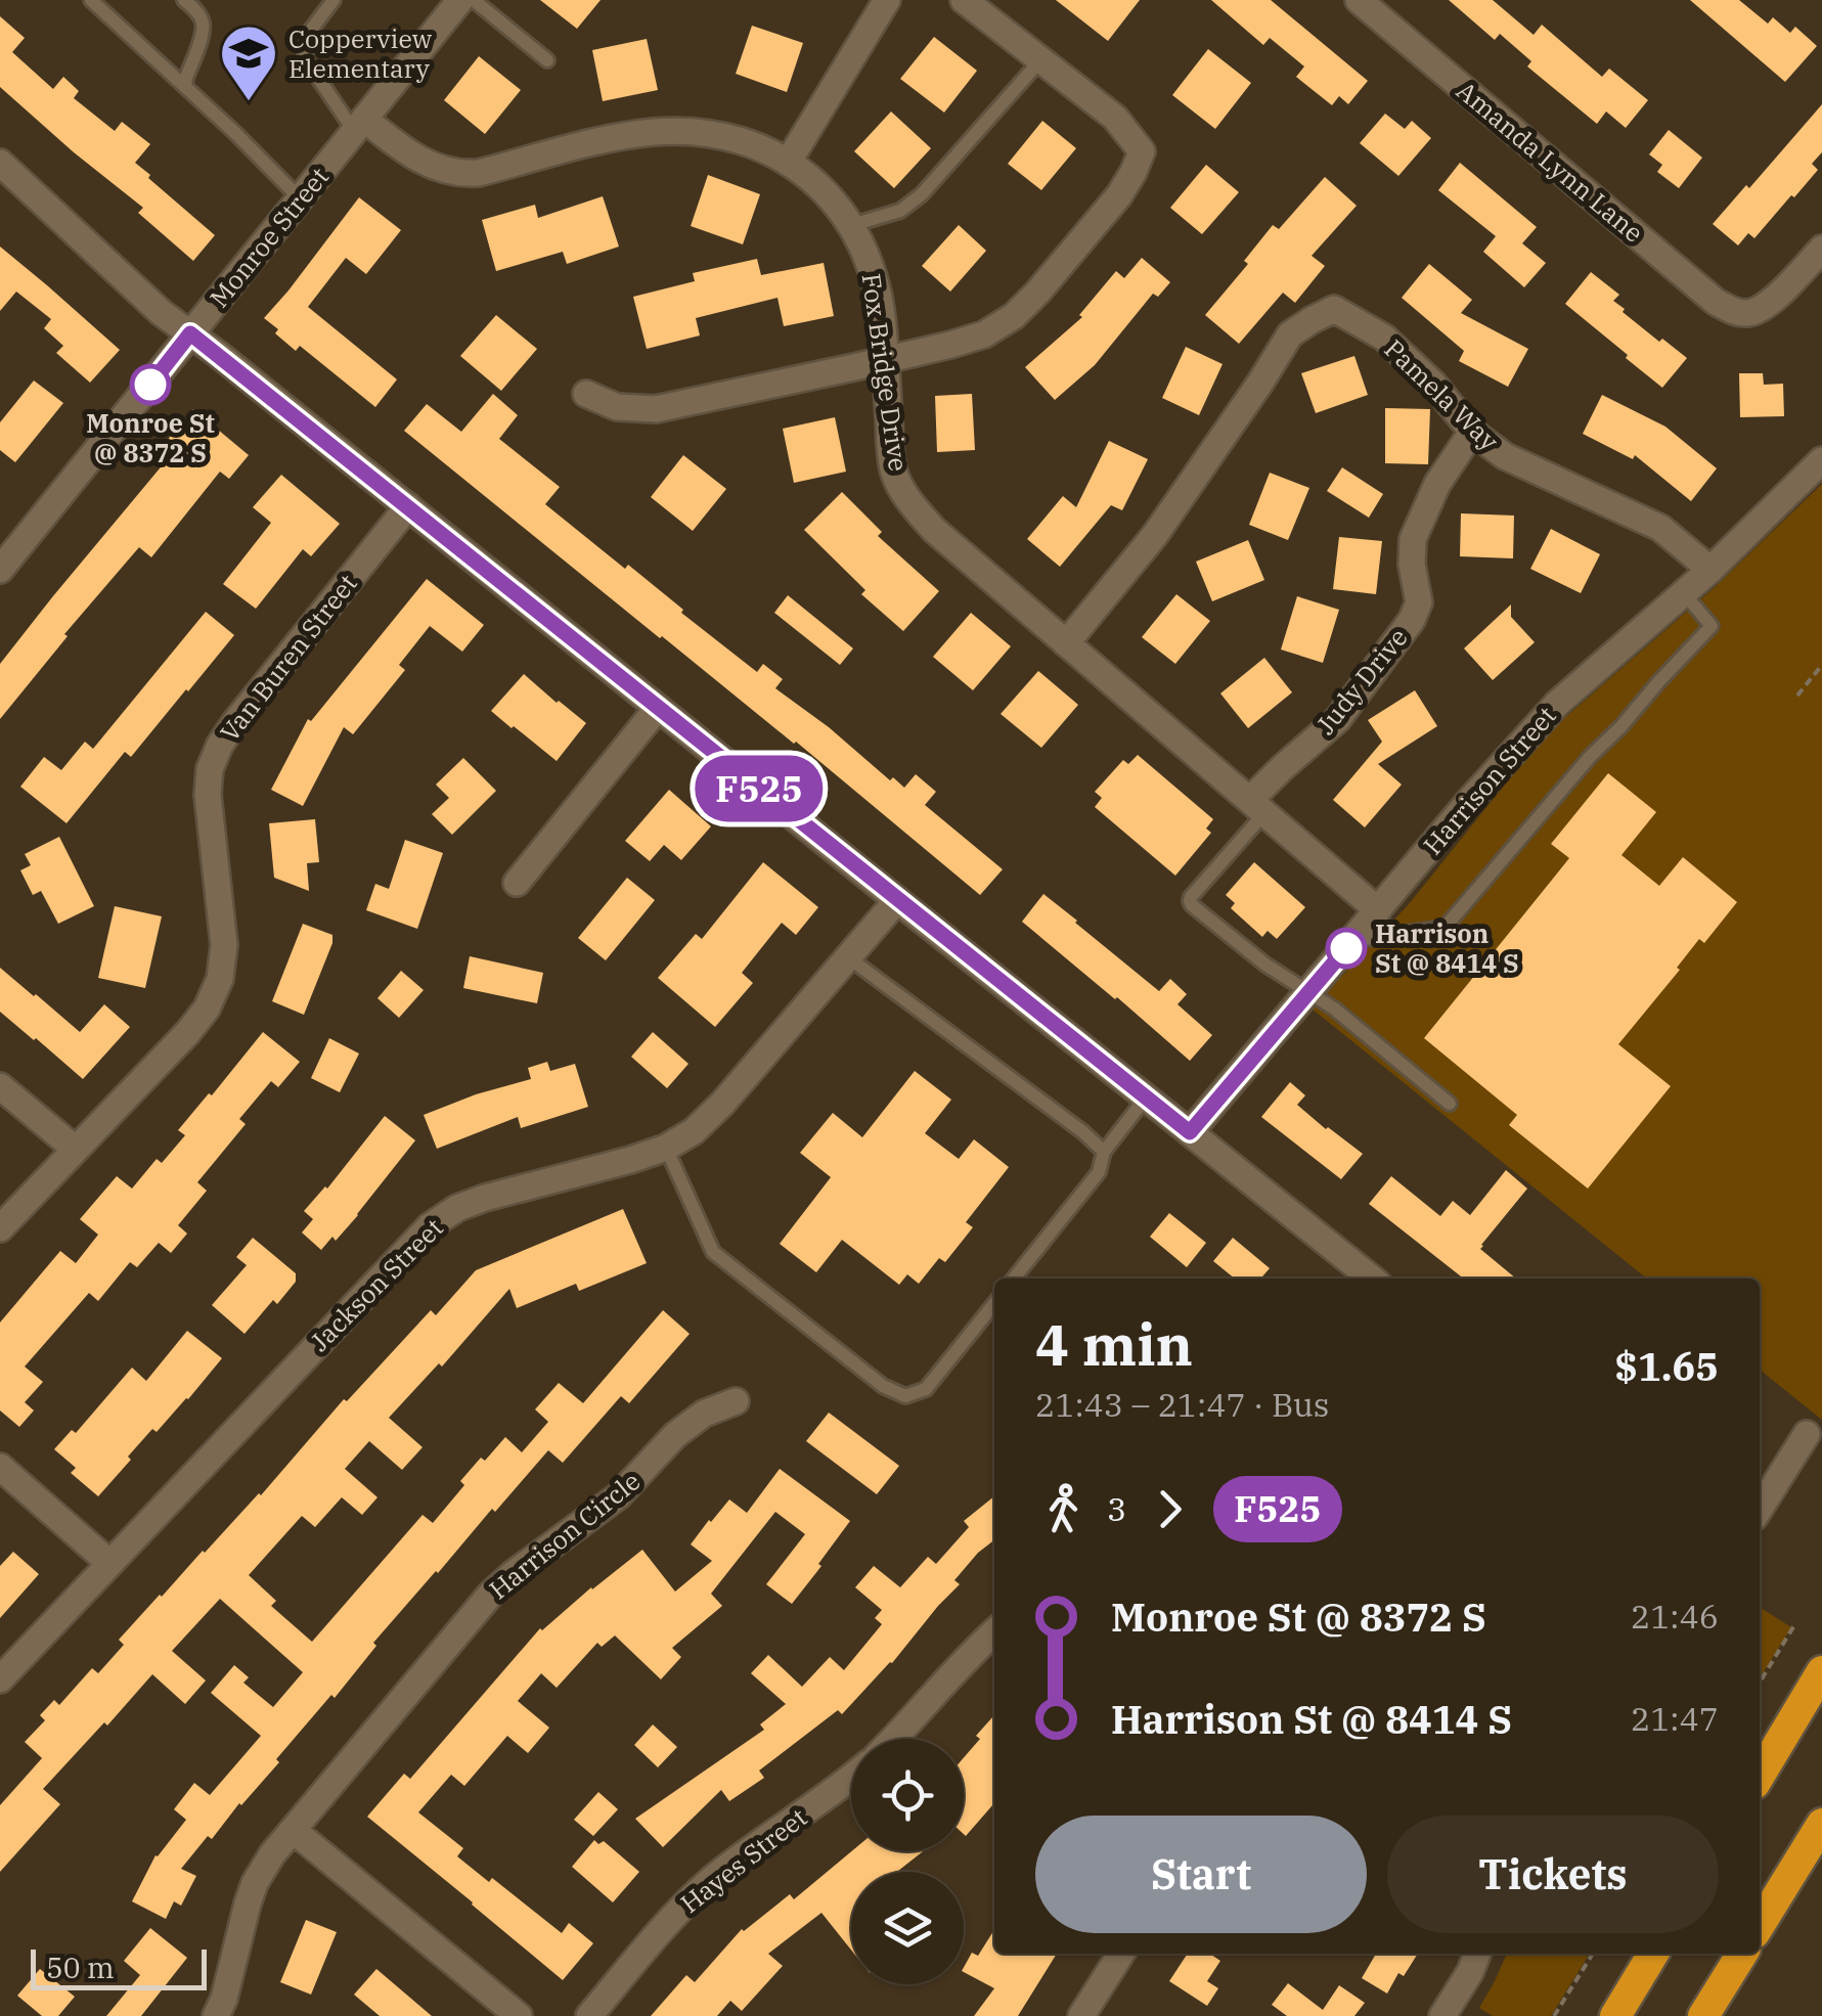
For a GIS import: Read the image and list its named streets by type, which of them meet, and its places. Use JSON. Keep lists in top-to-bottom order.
{
  "streets": {
    "street": [
      "Amanda Lynn Lane",
      "Monroe Street",
      "Fox Bridge Drive",
      "Pamela Way",
      "Van Buren Street",
      "Judy Drive",
      "Harrison Street",
      "Jackson Street",
      "Harrison Circle",
      "Hayes Street"
    ]
  },
  "crossings": [
    ["Monroe Street", "Fox Bridge Drive"],
    ["Fox Bridge Drive", "Pamela Way"],
    ["Fox Bridge Drive", "Judy Drive"],
    ["Fox Bridge Drive", "Harrison Street"],
    ["Pamela Way", "Judy Drive"],
    ["Pamela Way", "Harrison Street"]
  ],
  "places": {
    "school or university": ["Copperview Elementary"],
    "other": ["Monroe St @ 8372 S", "Harrison St @ 8414 S"]
  },
  "lines": ["bus line F525"],
  "scale_bar": "50 m",
  "page": {
    "on_map": "F525",
    "heading": ["4 min", "21:43 – 21:47 · Bus", "$1.65"],
    "legs": ["3", "F525"],
    "list": [
      {
        "name": "Monroe St @ 8372 S",
        "value": "21:46"
      },
      {
        "name": "Harrison St @ 8414 S",
        "value": "21:47"
      }
    ],
    "buttons": ["Start", "Tickets"],
    "scale": "50 m"
  }
}
